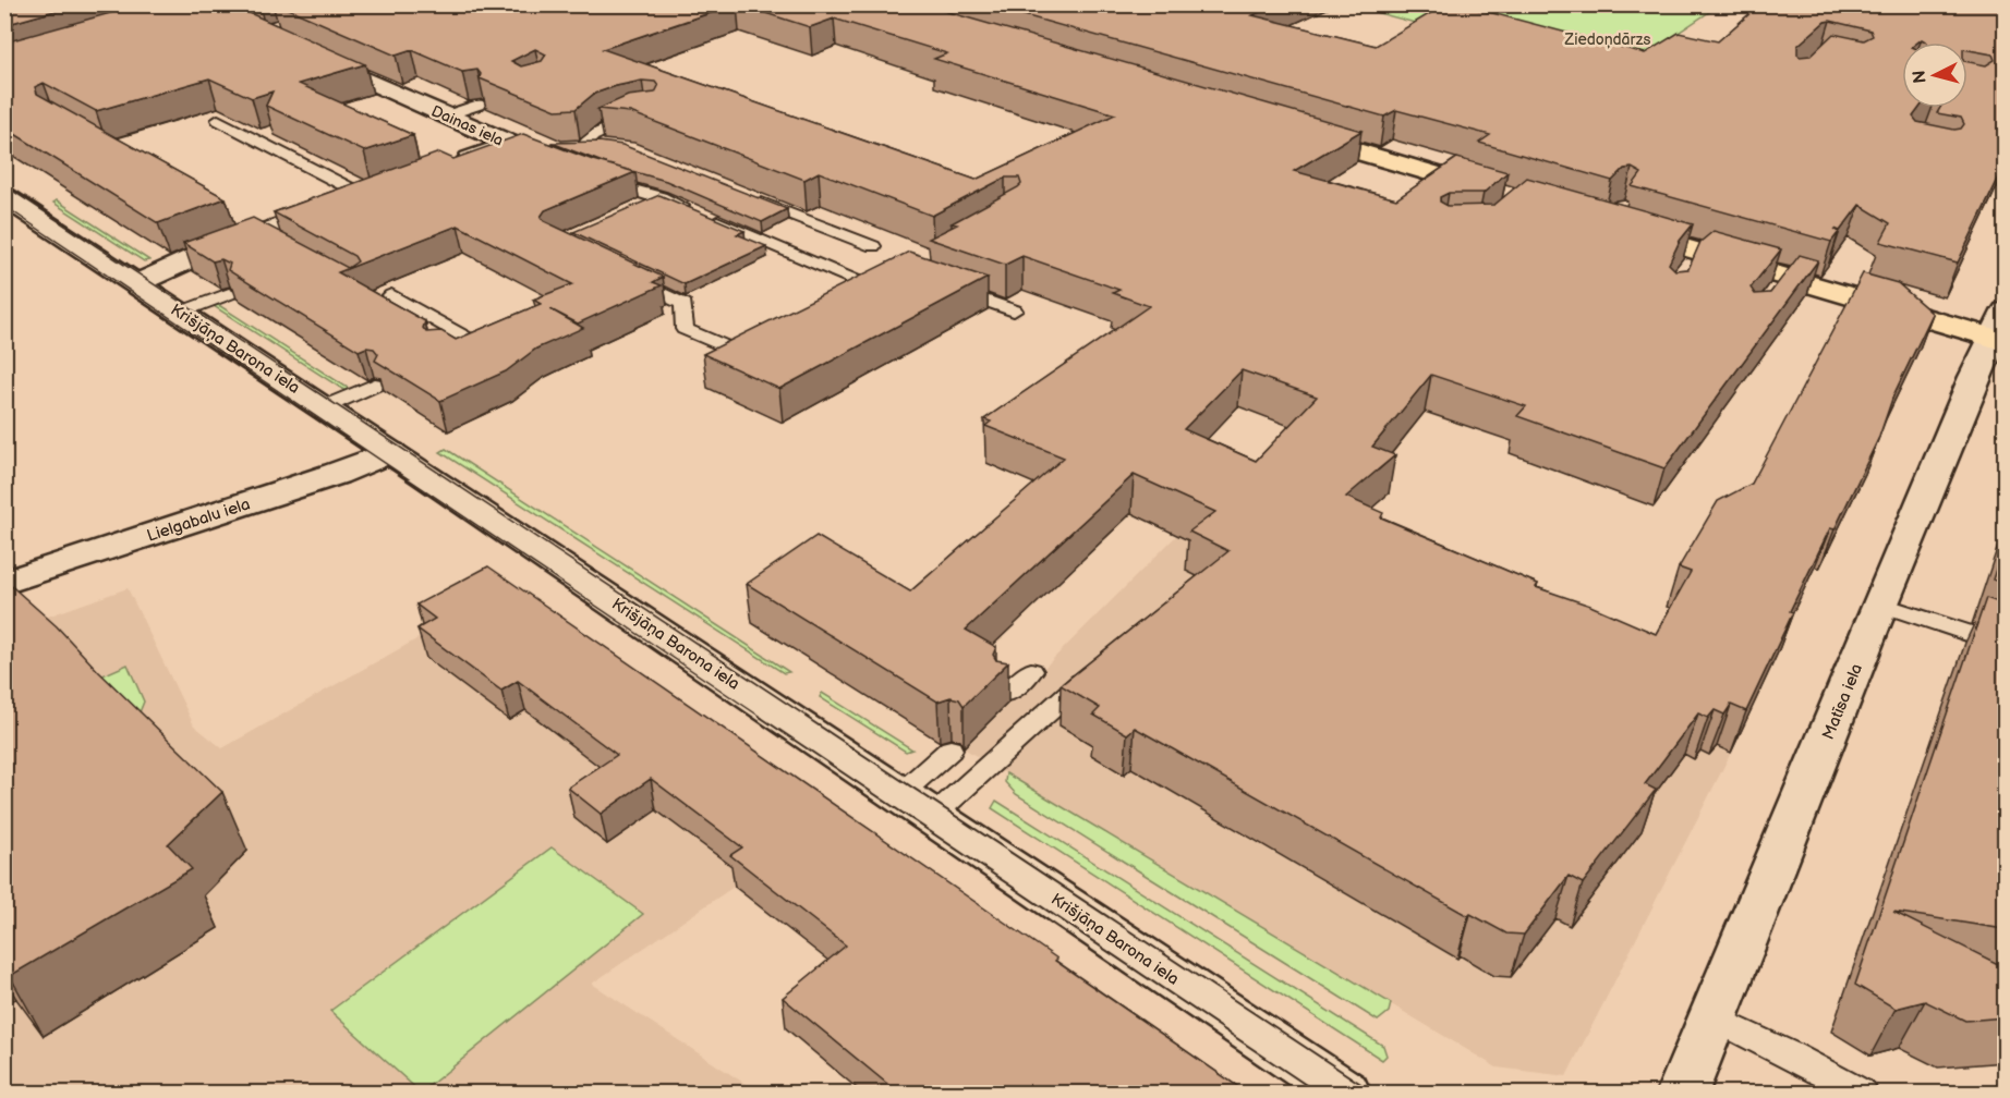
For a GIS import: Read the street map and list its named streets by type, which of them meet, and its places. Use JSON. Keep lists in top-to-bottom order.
{
  "streets": {
    "street": [
      "Dainas iela",
      "Krišjāņa Barona iela",
      "Lielgabalu iela",
      "Matīsa iela"
    ]
  },
  "crossings": [
    ["Krišjāņa Barona iela", "Lielgabalu iela"]
  ],
  "parks": ["Ziedoņdārzs"],
  "north": "left"
}
